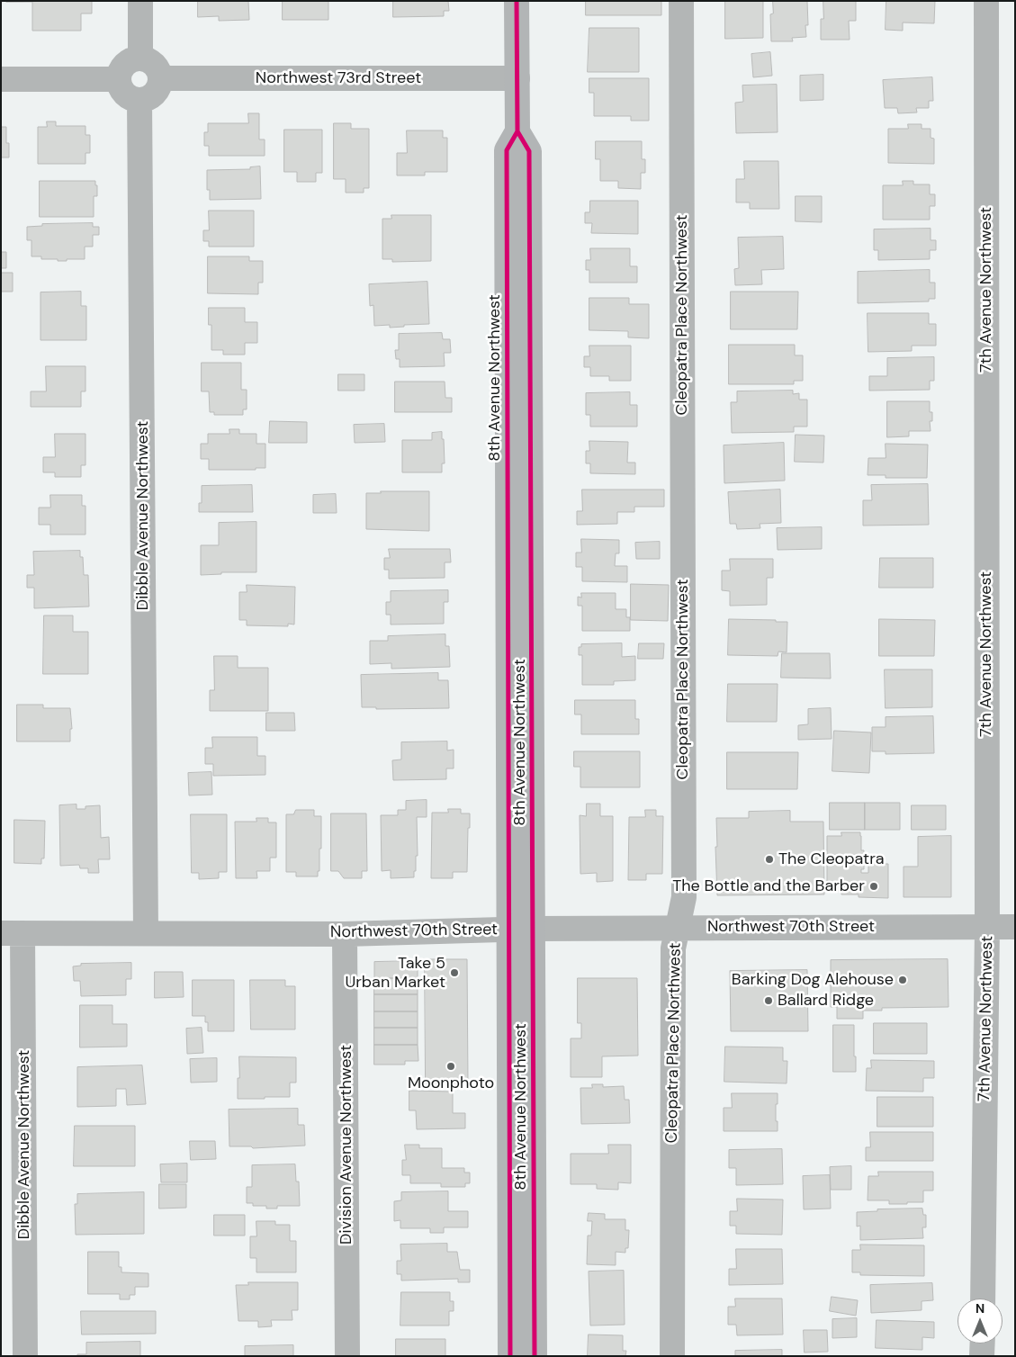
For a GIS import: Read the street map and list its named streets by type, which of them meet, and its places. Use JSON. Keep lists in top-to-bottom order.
{
  "streets": {
    "main road": ["8th Avenue Northwest"],
    "street": [
      "Northwest 73rd Street",
      "7th Avenue Northwest",
      "Cleopatra Place Northwest",
      "Dibble Avenue Northwest",
      "Northwest 70th Street",
      "Division Avenue Northwest"
    ]
  },
  "crossings": [
    ["Northwest 73rd Street", "8th Avenue Northwest"],
    ["Northwest 73rd Street", "Dibble Avenue Northwest"],
    ["7th Avenue Northwest", "Northwest 70th Street"],
    ["Cleopatra Place Northwest", "Northwest 70th Street"],
    ["8th Avenue Northwest", "Northwest 70th Street"],
    ["Dibble Avenue Northwest", "Northwest 70th Street"],
    ["Northwest 70th Street", "Division Avenue Northwest"]
  ],
  "places": [
    "The Cleopatra",
    "The Bottle and the Barber",
    "Take 5 Urban Market",
    "Barking Dog Alehouse",
    "Ballard Ridge",
    "Moonphoto"
  ],
  "north": "top"
}
